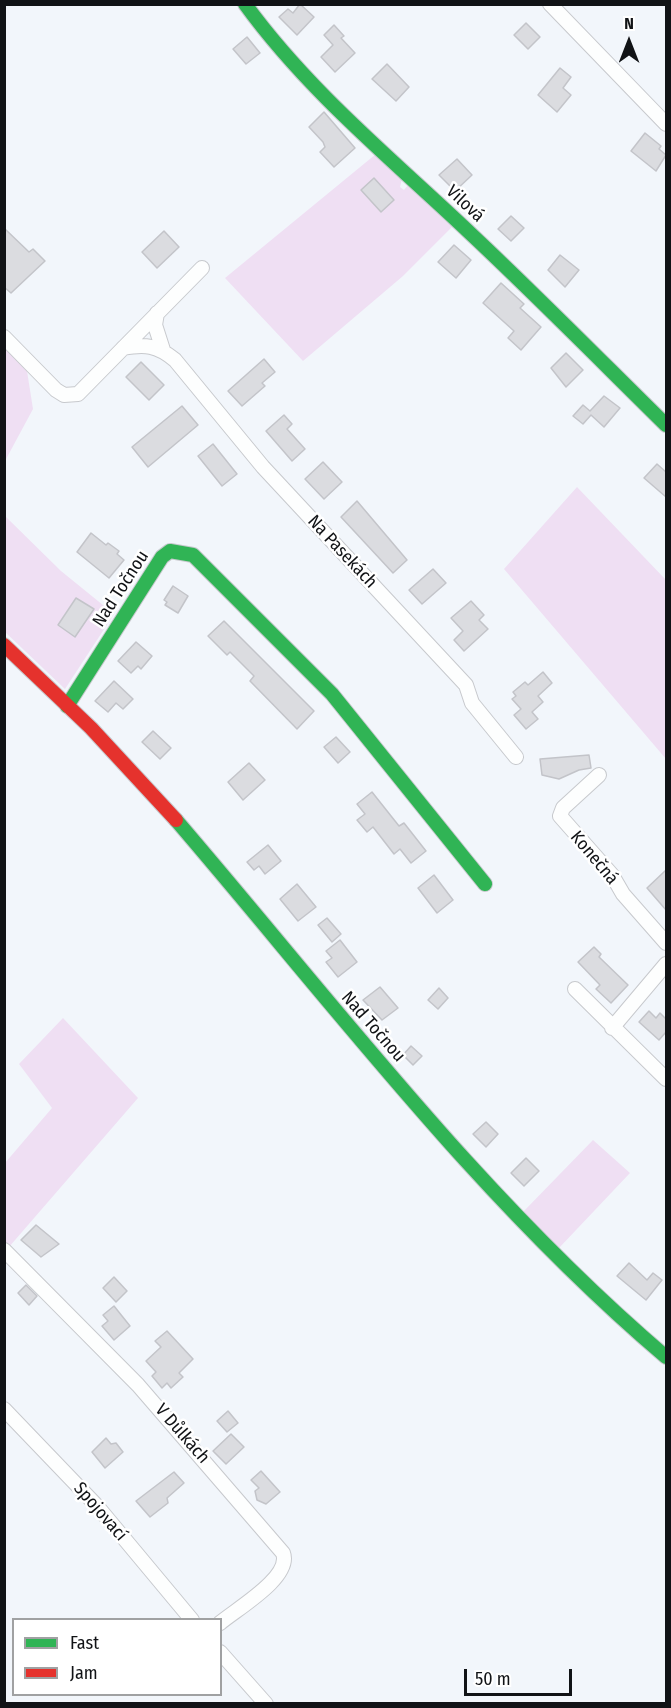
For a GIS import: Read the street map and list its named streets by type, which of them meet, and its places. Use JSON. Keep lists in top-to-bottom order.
{
  "streets": {
    "street": [
      "Vilová",
      "Na Pasekách",
      "Nad Točnou",
      "Konečná",
      "V Důlkách",
      "Spojovací"
    ]
  },
  "legend": ["Fast", "Jam"],
  "scale_bar": "50 m",
  "north": "top"
}
